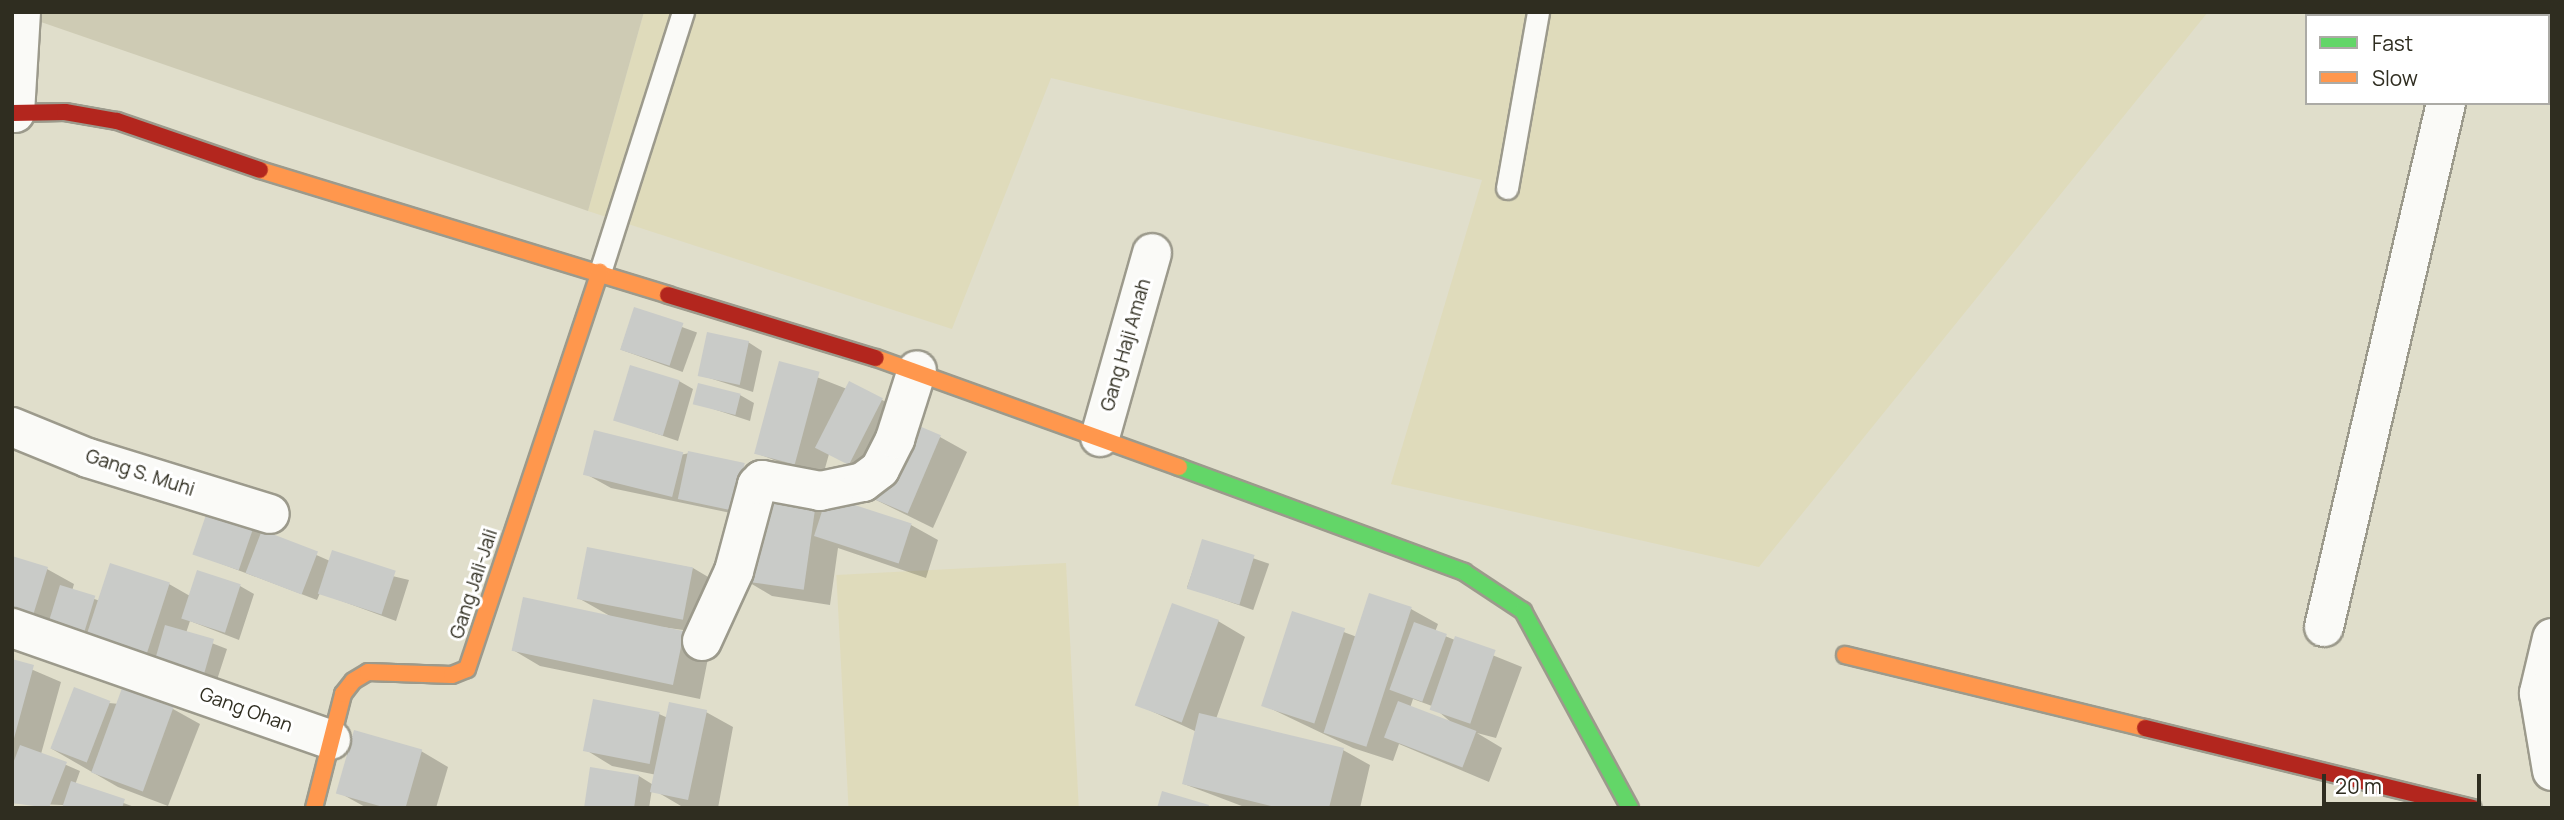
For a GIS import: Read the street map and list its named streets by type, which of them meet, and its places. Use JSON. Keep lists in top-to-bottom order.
{
  "streets": {
    "street": [
      "Gang Haji Amah",
      "Gang S. Muhi",
      "Gang Jali-Jali",
      "Gang Ohan"
    ]
  },
  "crossings": [
    ["Gang Jali-Jali", "Gang Ohan"]
  ],
  "legend": ["Fast", "Slow"],
  "scale_bar": "20 m"
}
